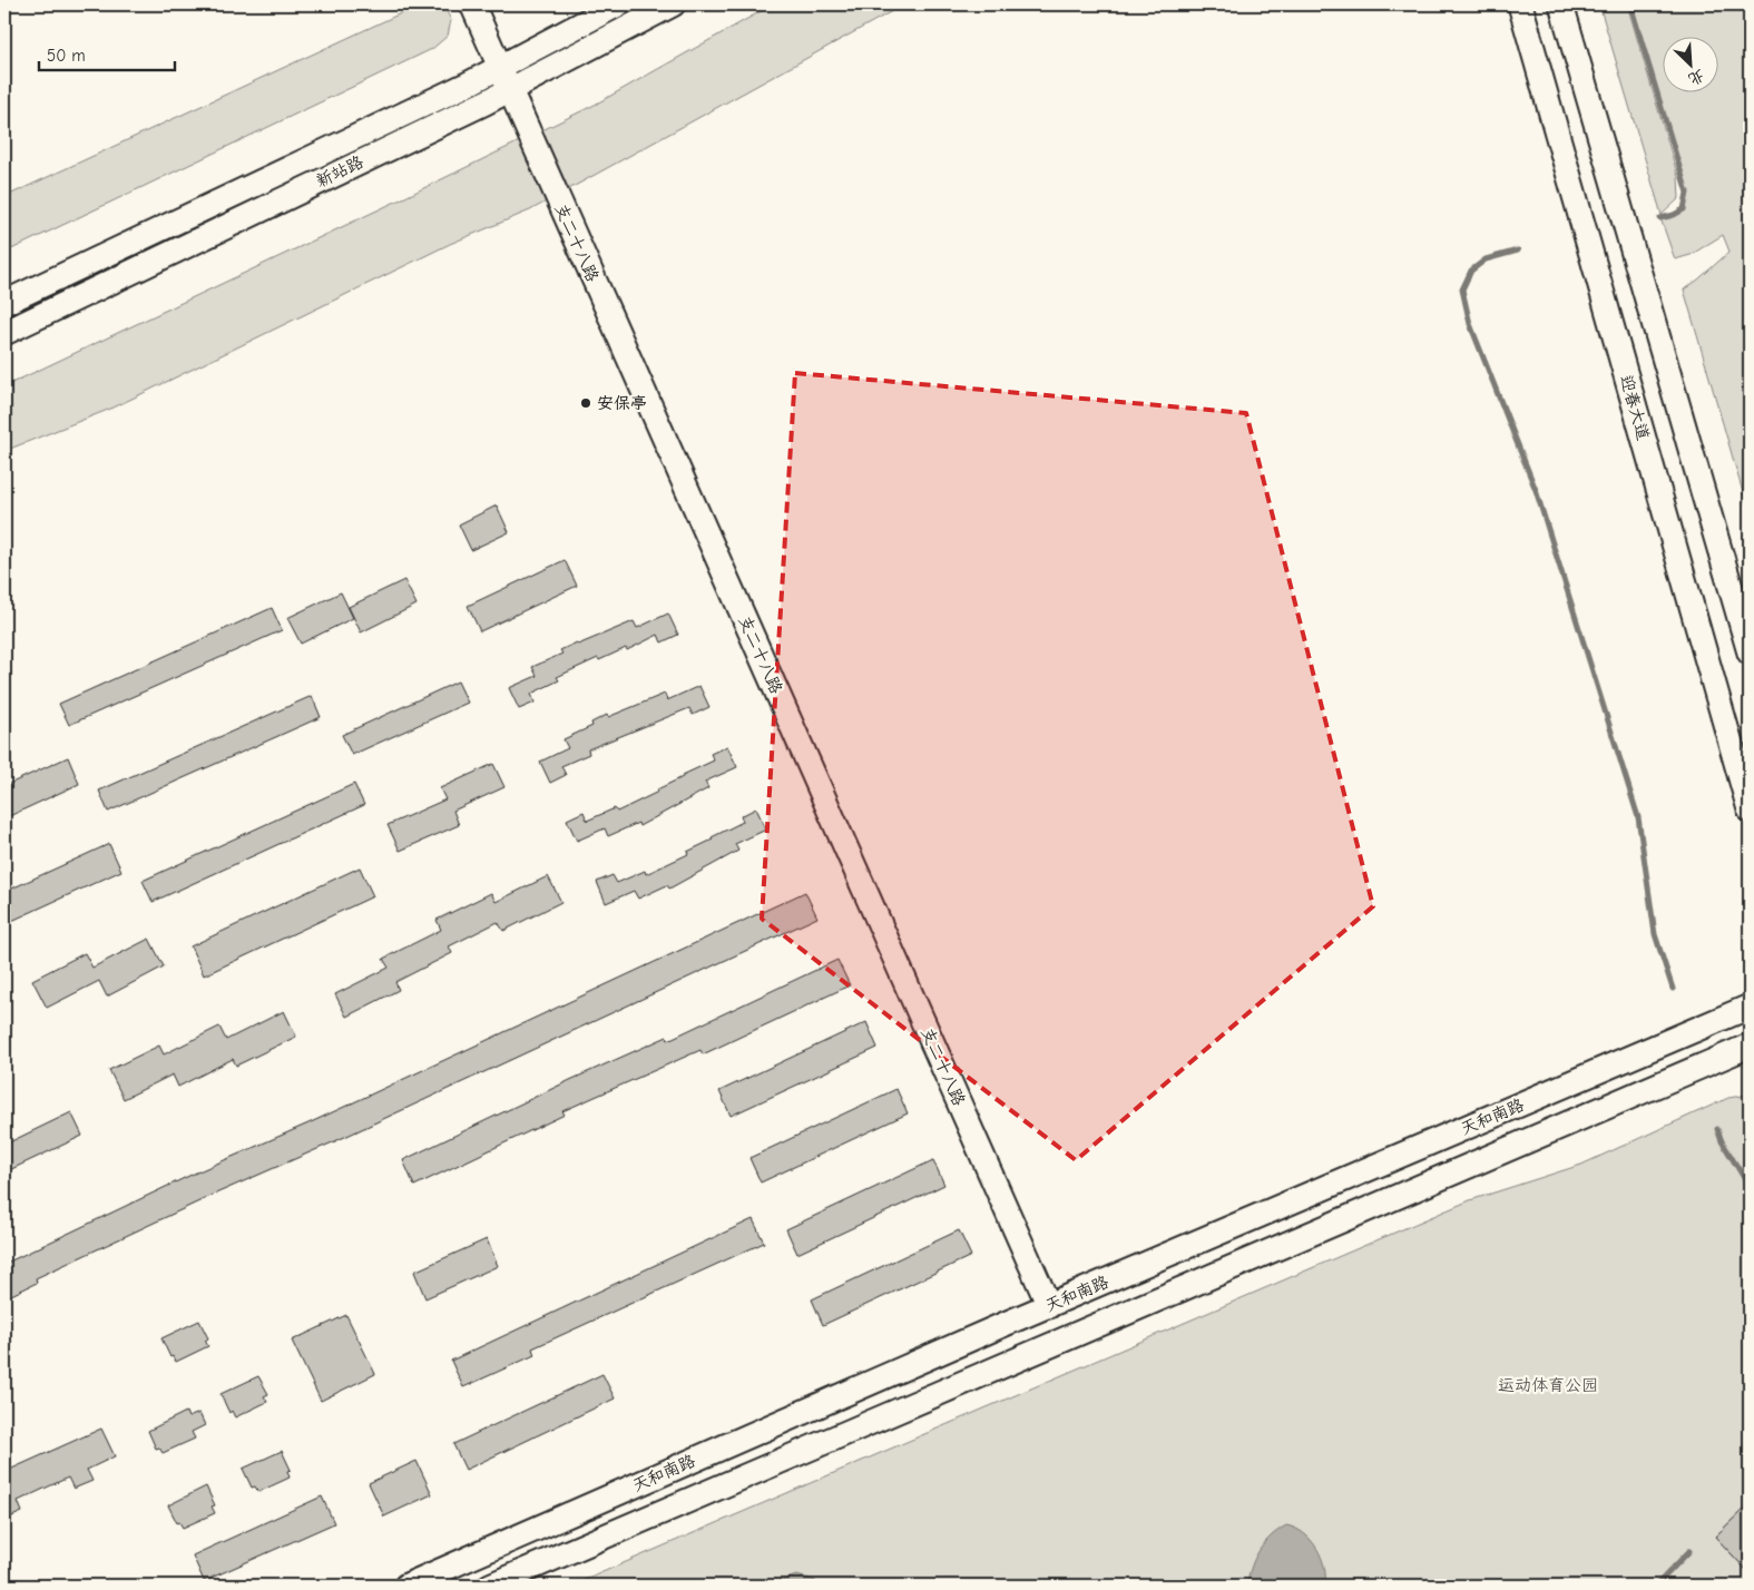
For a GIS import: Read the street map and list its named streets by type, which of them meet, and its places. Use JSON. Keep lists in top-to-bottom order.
{
  "streets": {
    "street": [
      "新站路",
      "支二十八路",
      "迎春大道",
      "天和南路"
    ]
  },
  "crossings": [
    ["新站路", "支二十八路"],
    ["支二十八路", "天和南路"]
  ],
  "parks": ["运动体育公园"],
  "places": ["安保亭"],
  "scale_bar": "50 m",
  "north": "bottom right"
}
